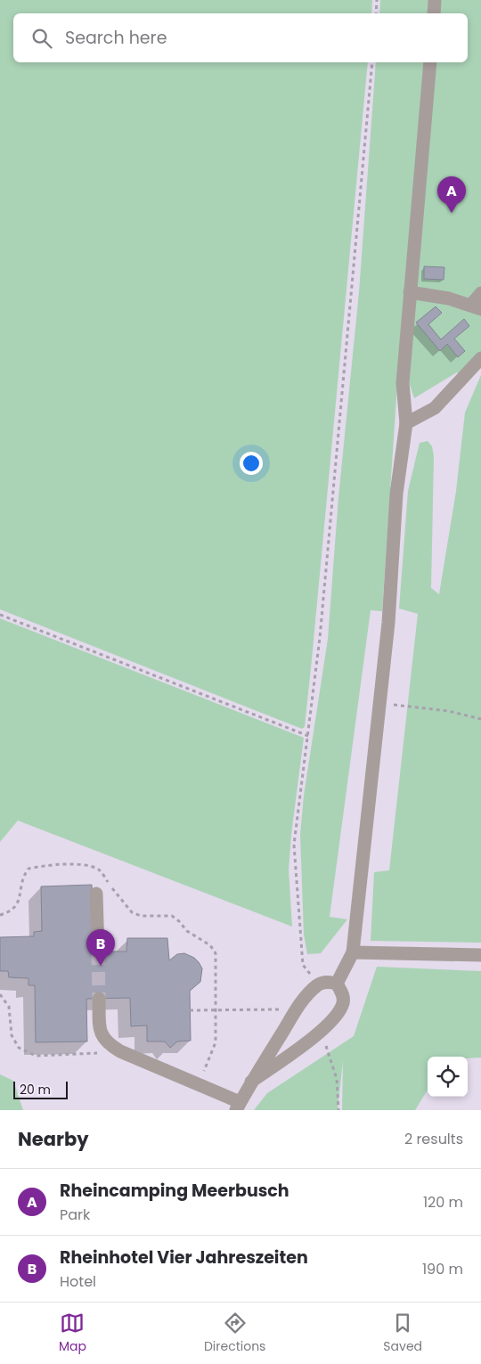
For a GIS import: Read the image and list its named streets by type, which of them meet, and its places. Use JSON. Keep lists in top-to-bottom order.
{
  "scale_bar": "20 m",
  "page": {
    "search": "Search here",
    "pins": ["A", "B"],
    "scale": "20 m",
    "heading": ["Nearby", "2 results"],
    "list": [
      {
        "mark": "A",
        "name": "Rheincamping Meerbusch",
        "note": "Park",
        "value": "120 m"
      },
      {
        "mark": "B",
        "name": "Rheinhotel Vier Jahreszeiten",
        "note": "Hotel",
        "value": "190 m"
      }
    ],
    "nav": ["Map", "Directions", "Saved"]
  }
}
